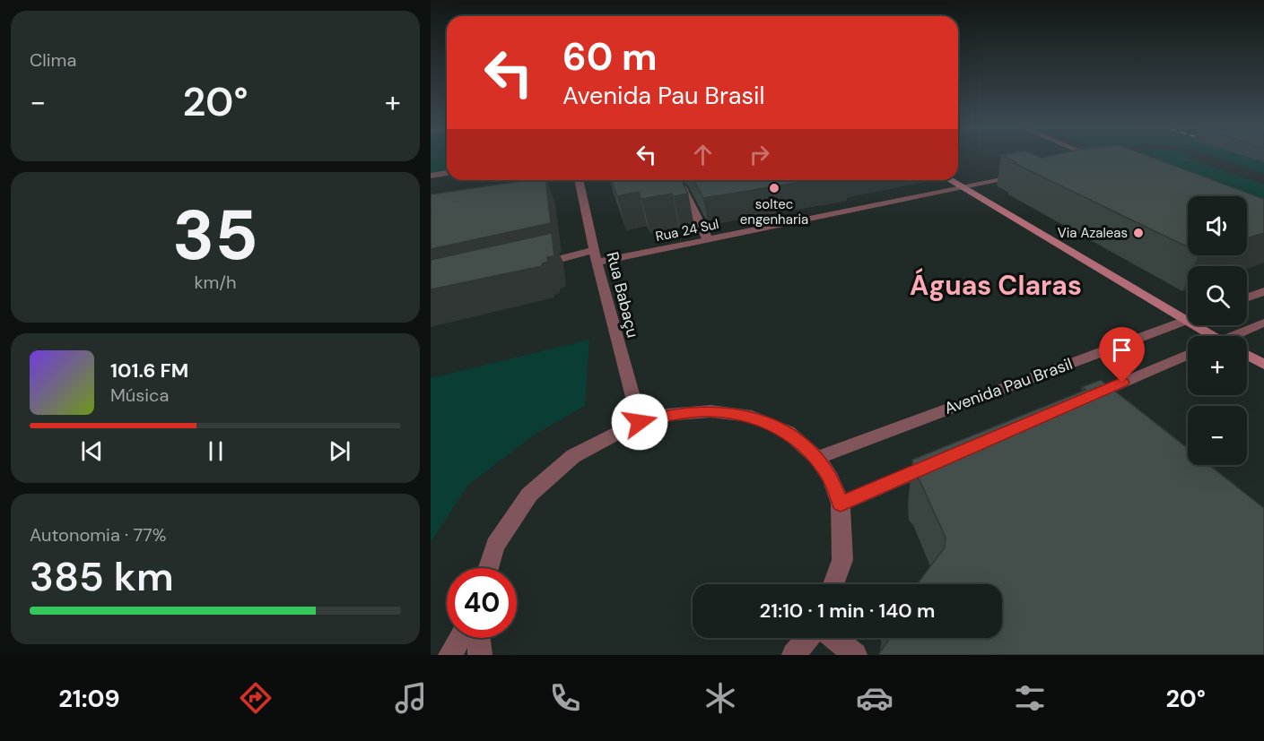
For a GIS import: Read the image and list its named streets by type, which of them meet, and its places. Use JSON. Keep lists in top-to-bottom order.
{
  "streets": {
    "street": ["Rua 24 Sul", "Rua Babaçu", "Avenida Pau Brasil"]
  },
  "crossings": [
    ["Rua 24 Sul", "Rua Babaçu"]
  ],
  "districts": ["Águas Claras"],
  "places": ["soltec engenharia", "Via Azaleas"],
  "page": {
    "tile": [
      "Clima",
      ["35", "km/h"],
      ["Autonomia · 77%", "385 km"]
    ],
    "turn": ["60 m", "Avenida Pau Brasil"],
    "heat": ["−", "20°", "+"],
    "map_buttons": ["+", "−"],
    "song": ["101.6 FM", "Música"],
    "limit": "40",
    "trip": "21:10 · 1 min · 140 m",
    "tabs": ["21:09", "20°"]
  }
}
